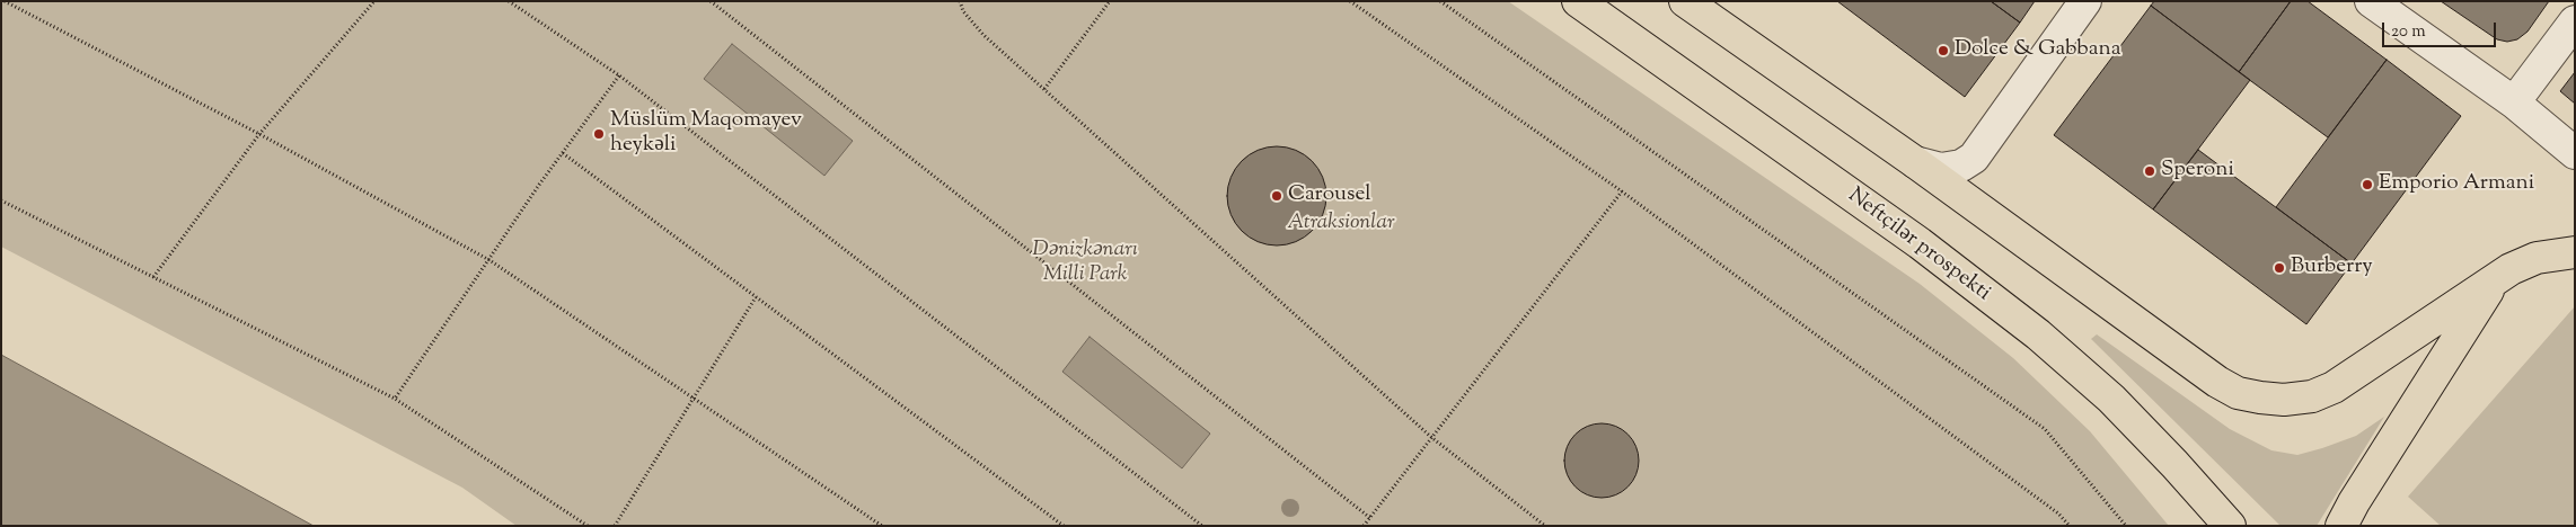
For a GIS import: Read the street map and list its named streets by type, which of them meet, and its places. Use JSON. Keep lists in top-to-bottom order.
{
  "streets": {
    "highway": ["Neftçilər prospekti"]
  },
  "parks": ["Atraksionlar", "Dənizkənarı Milli Park"],
  "places": [
    "Dolce & Gabbana",
    "Müslüm Maqomayev heykəli",
    "Speroni",
    "Emporio Armani",
    "Carousel",
    "Burberry"
  ],
  "scale_bar": "20 m"
}
